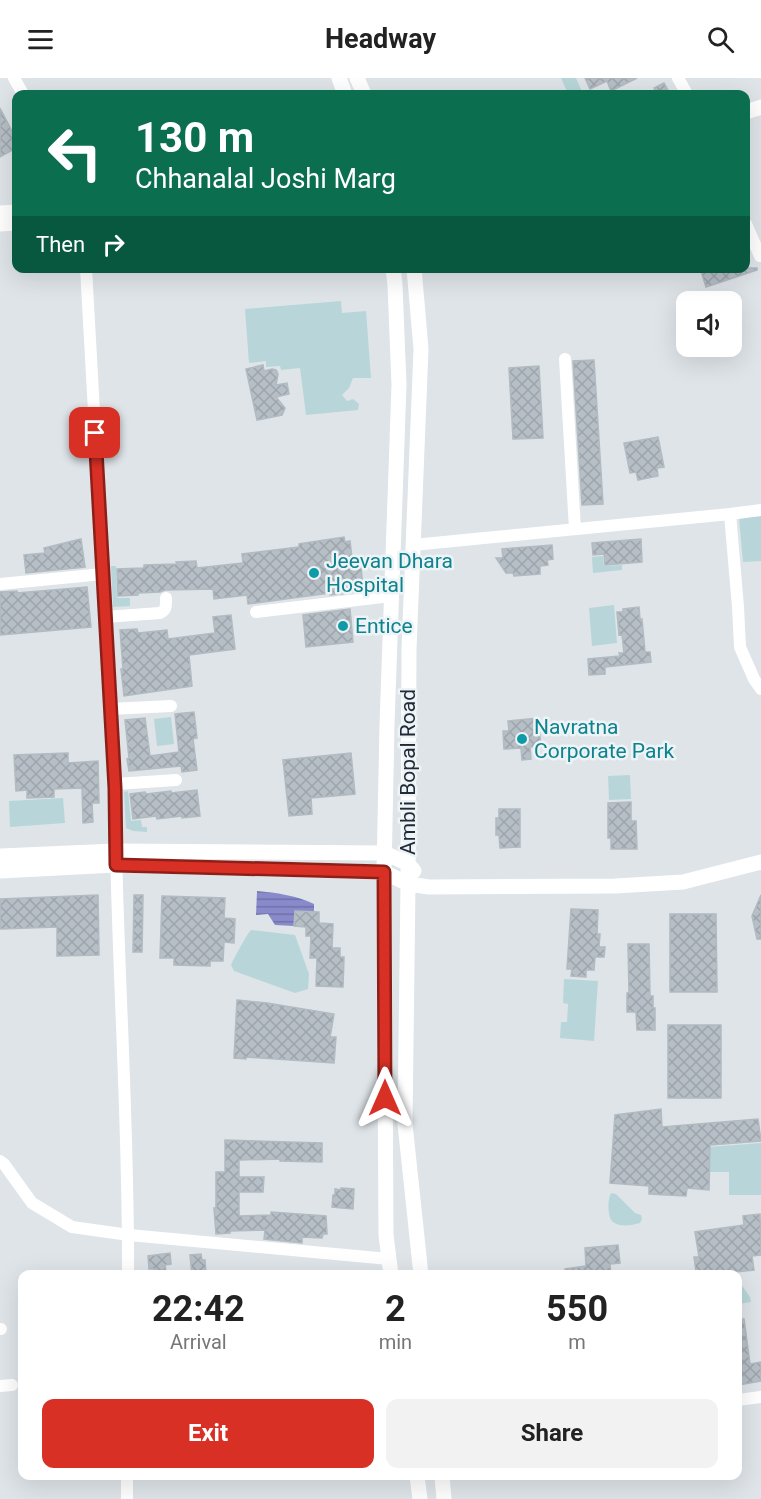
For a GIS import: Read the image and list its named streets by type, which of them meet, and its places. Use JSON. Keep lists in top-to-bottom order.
{
  "streets": {
    "street": ["Ambli Bopal Road"]
  },
  "places": ["Jeevan Dhara Hospital", "Entice", "Navratna Corporate Park"],
  "page": {
    "header": "Headway",
    "turn": ["130 m", "Chhanalal Joshi Marg"],
    "then": "Then",
    "eta": [
      "22:42",
      "Arrival",
      "2",
      "min",
      "550",
      "m"
    ],
    "buttons": ["Exit", "Share"]
  }
}
